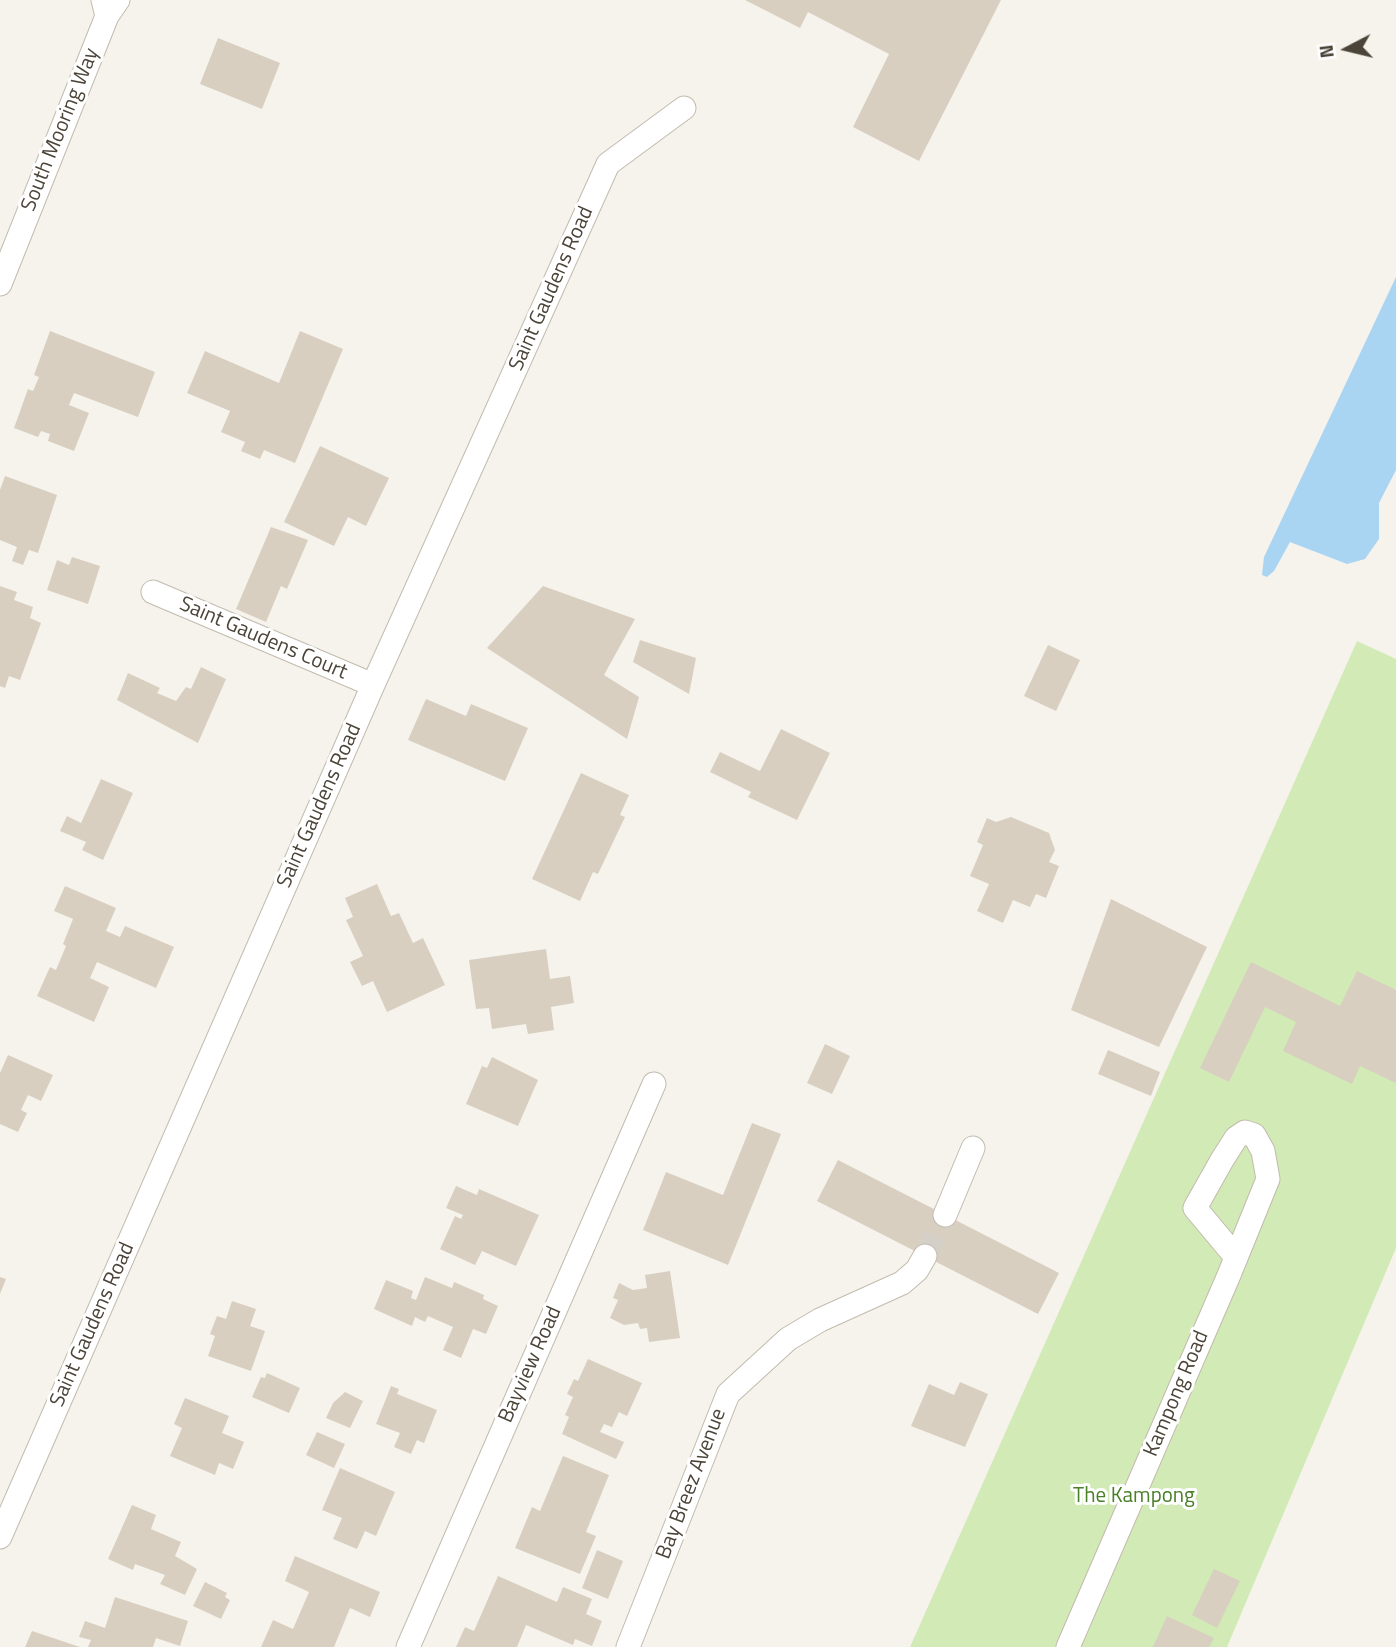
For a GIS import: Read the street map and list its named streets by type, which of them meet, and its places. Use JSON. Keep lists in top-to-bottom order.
{
  "streets": {
    "street": [
      "South Mooring Way",
      "Saint Gaudens Road",
      "Saint Gaudens Court",
      "Bayview Road",
      "Kampong Road",
      "Bay Breez Avenue"
    ]
  },
  "crossings": [
    ["Saint Gaudens Road", "Saint Gaudens Court"]
  ],
  "parks": ["The Kampong"],
  "north": "left"
}
